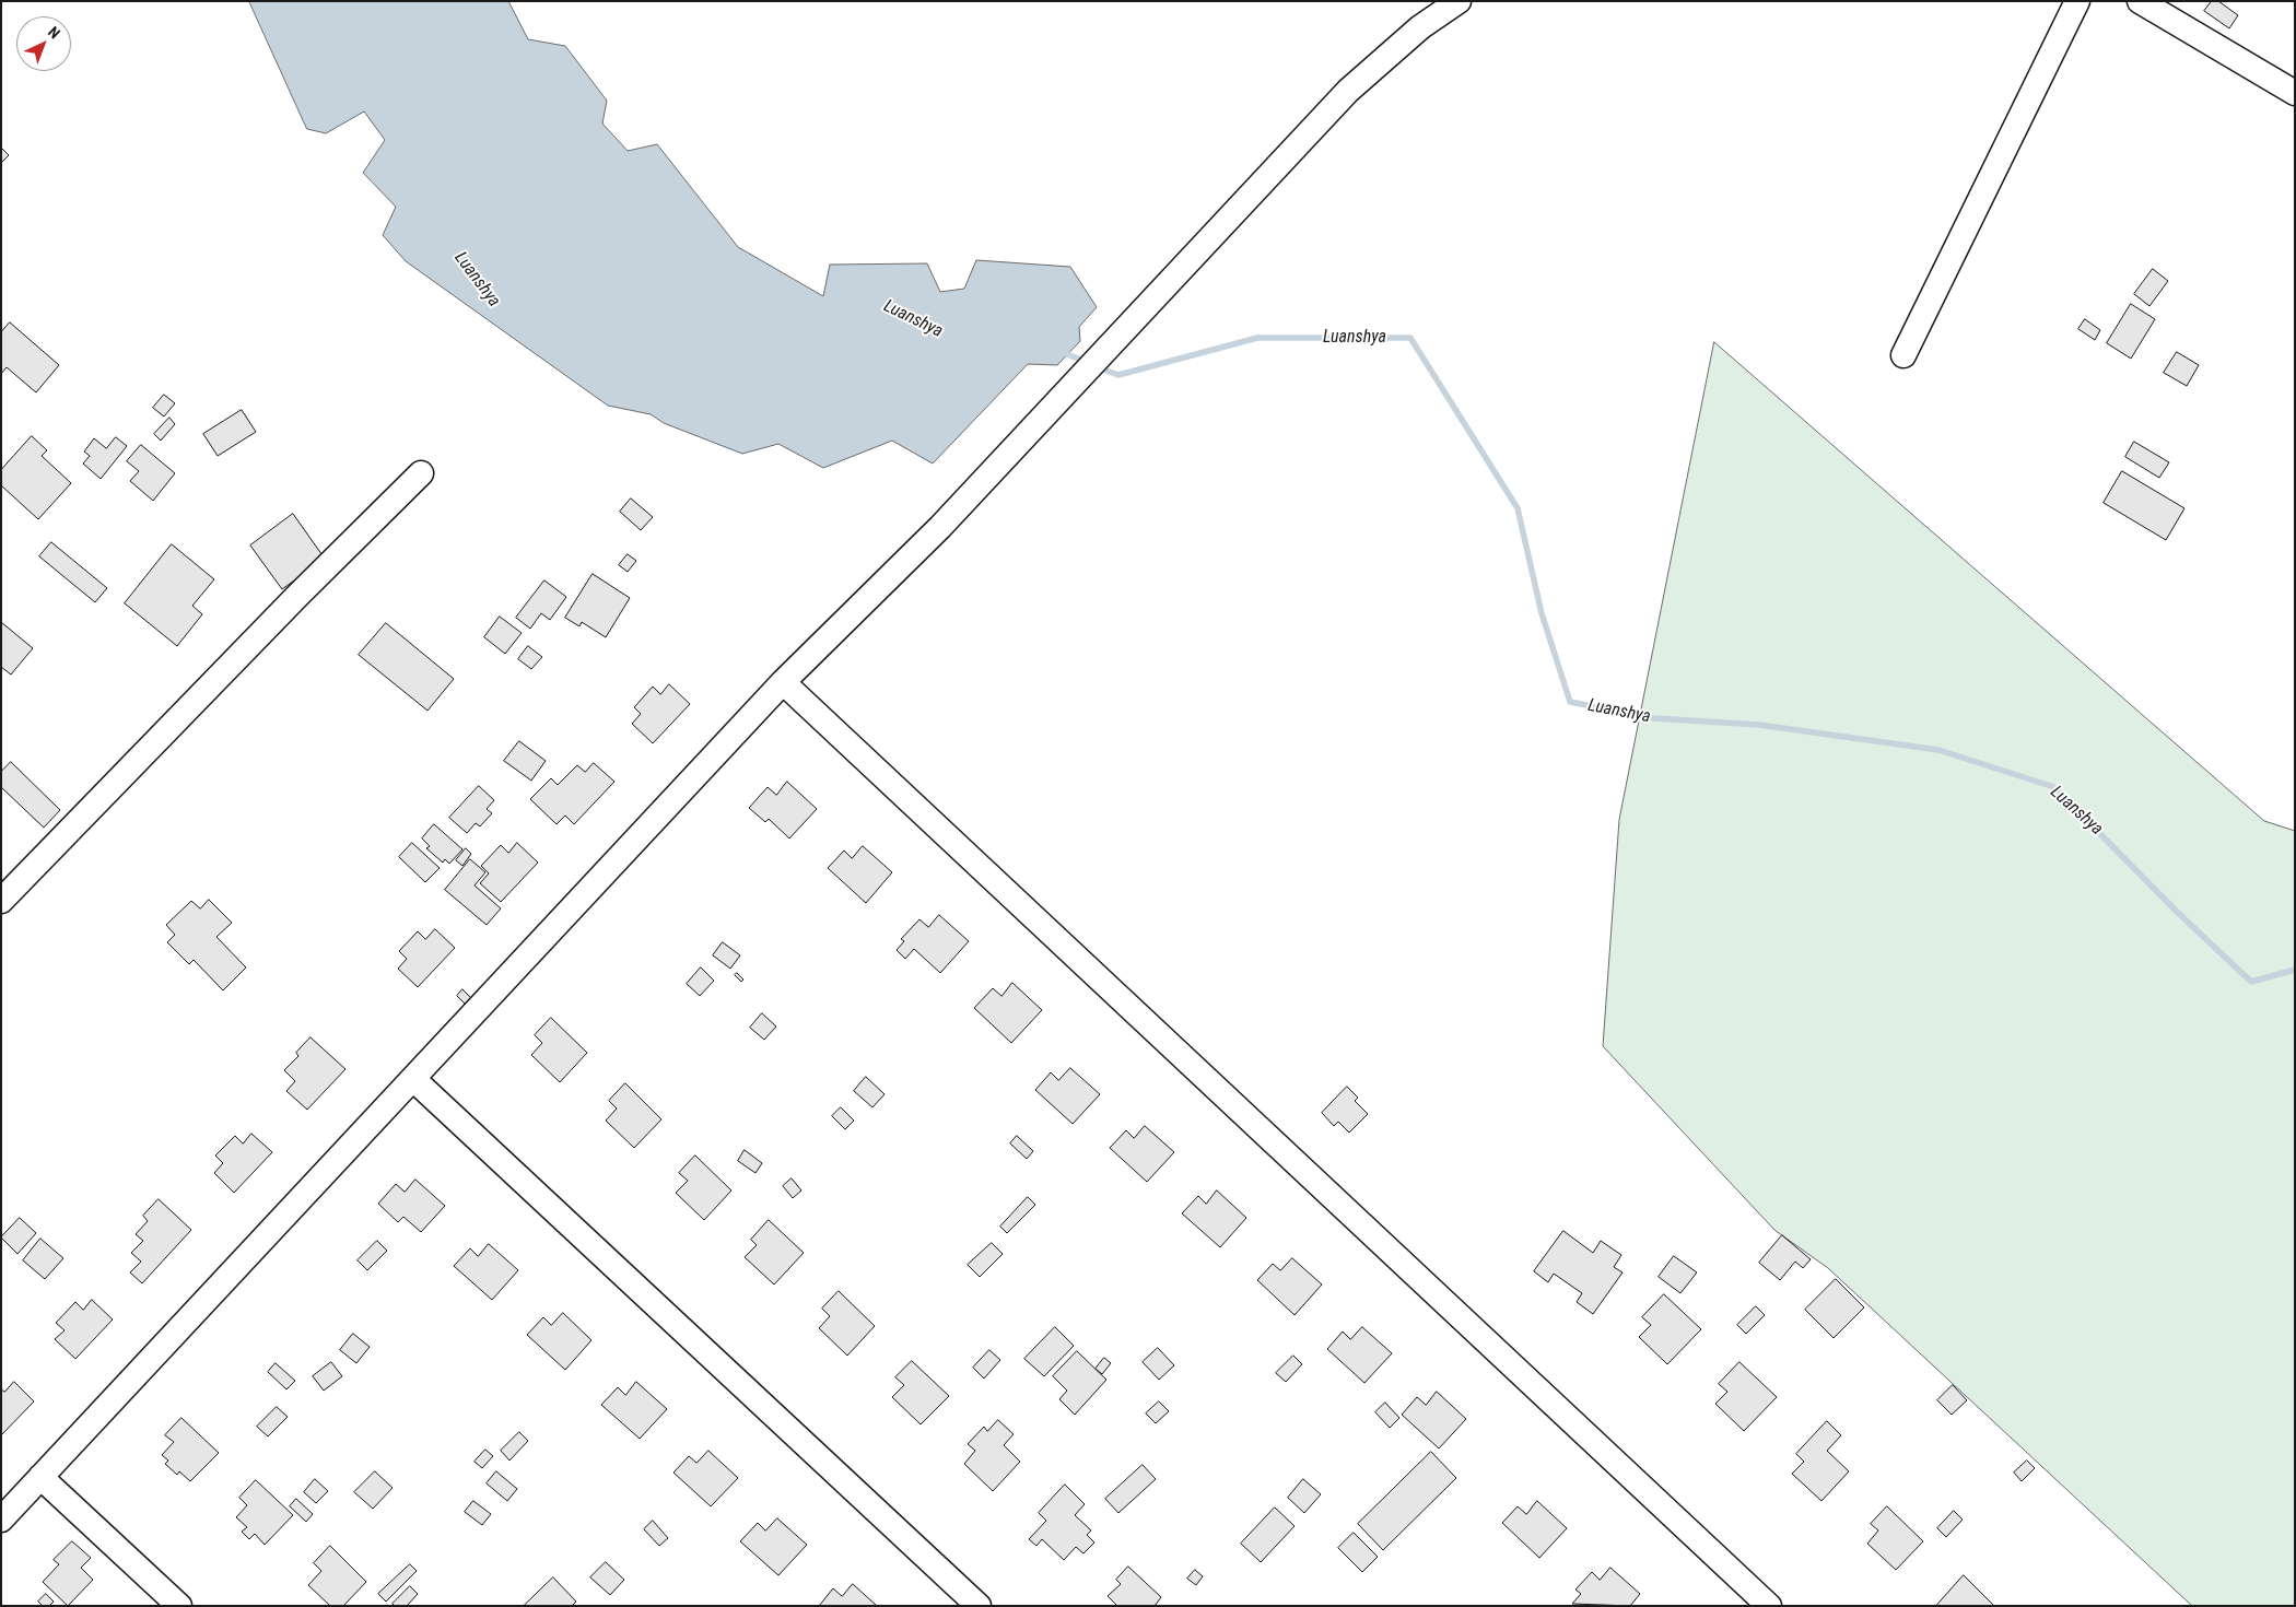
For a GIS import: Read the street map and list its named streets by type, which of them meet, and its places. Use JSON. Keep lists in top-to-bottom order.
{
  "water": ["Luanshya"],
  "north": "top right"
}
